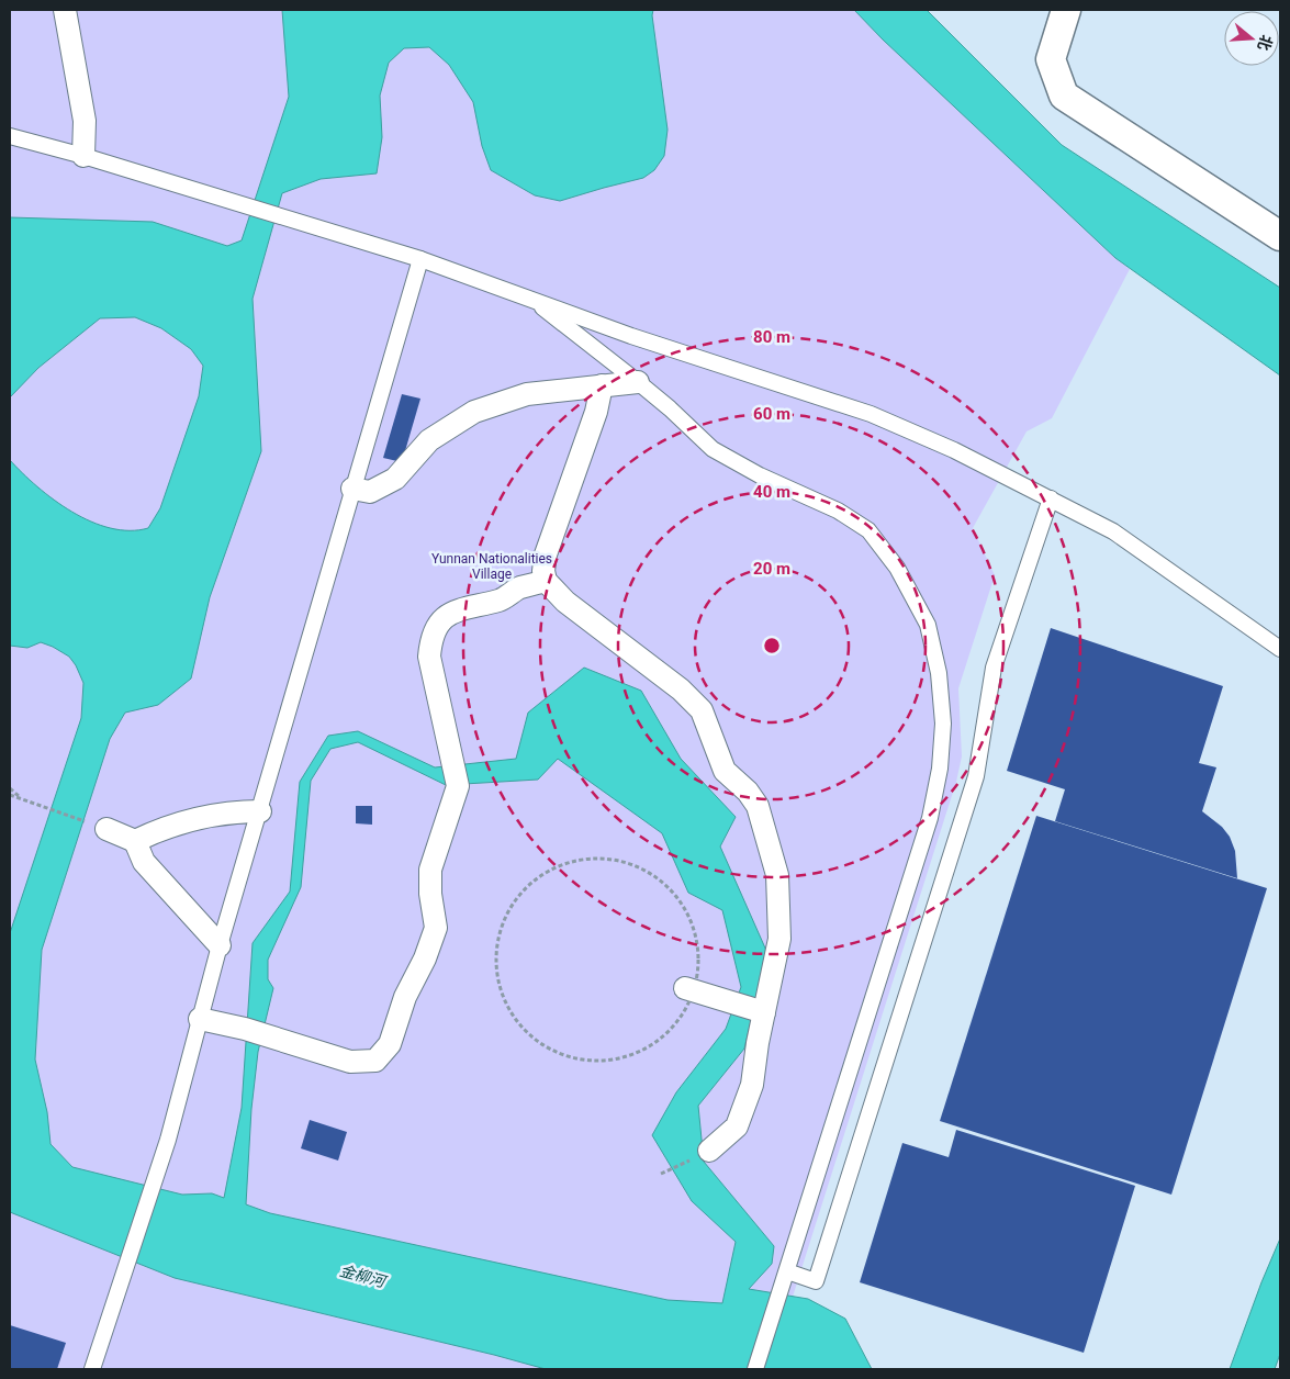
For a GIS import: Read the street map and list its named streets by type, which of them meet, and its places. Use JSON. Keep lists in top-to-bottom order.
{
  "water": ["金柳河"],
  "parks": ["Yunnan Nationalities Village"],
  "north": "right",
  "rings": [
    "80 m",
    "60 m",
    "40 m",
    "20 m"
  ]
}
